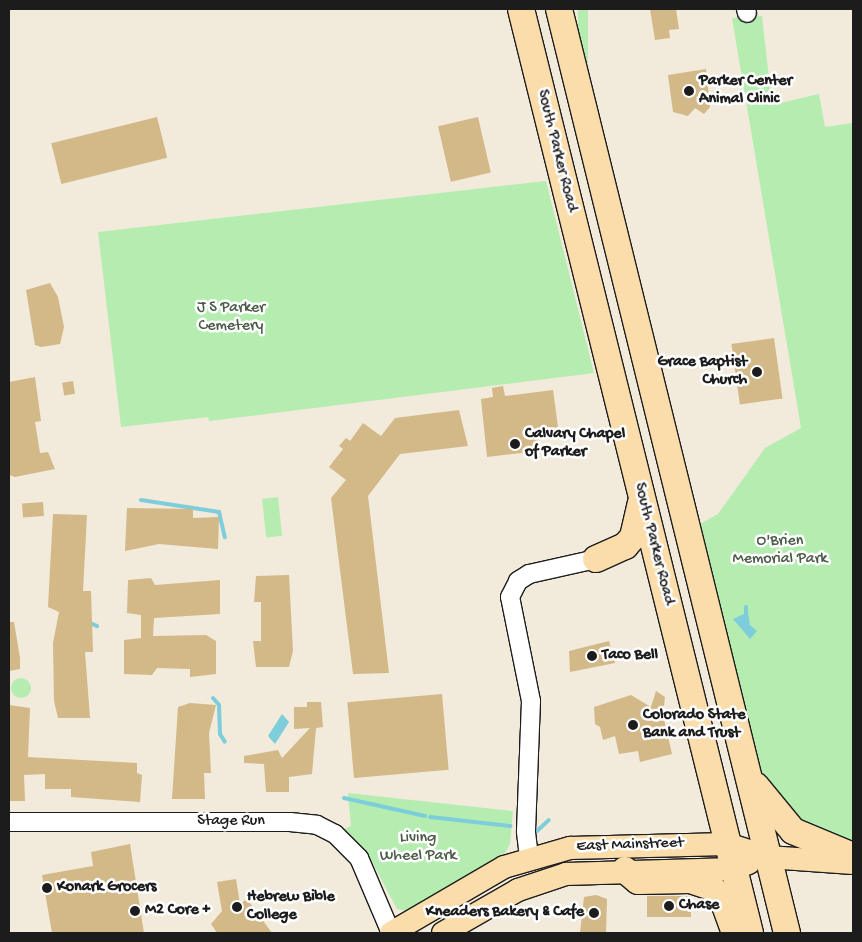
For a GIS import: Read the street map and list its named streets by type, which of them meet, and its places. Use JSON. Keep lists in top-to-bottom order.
{
  "streets": {
    "highway": ["South Parker Road"],
    "main road": ["East Mainstreet"],
    "street": ["Stage Run"]
  },
  "crossings": [
    ["South Parker Road", "East Mainstreet"],
    ["Stage Run", "East Mainstreet"]
  ],
  "parks": ["J S Parker Cemetery", "O'Brien Memorial Park", "Living Wheel Park"],
  "places": [
    "Parker Center Animal Clinic",
    "Grace Baptist Church",
    "Calvary Chapel of Parker",
    "Taco Bell",
    "Colorado State Bank and Trust",
    "Konark Grocers",
    "Chase",
    "Hebrew Bible College",
    "M2 Core +",
    "Kneaders Bakery & Cafe"
  ]
}
